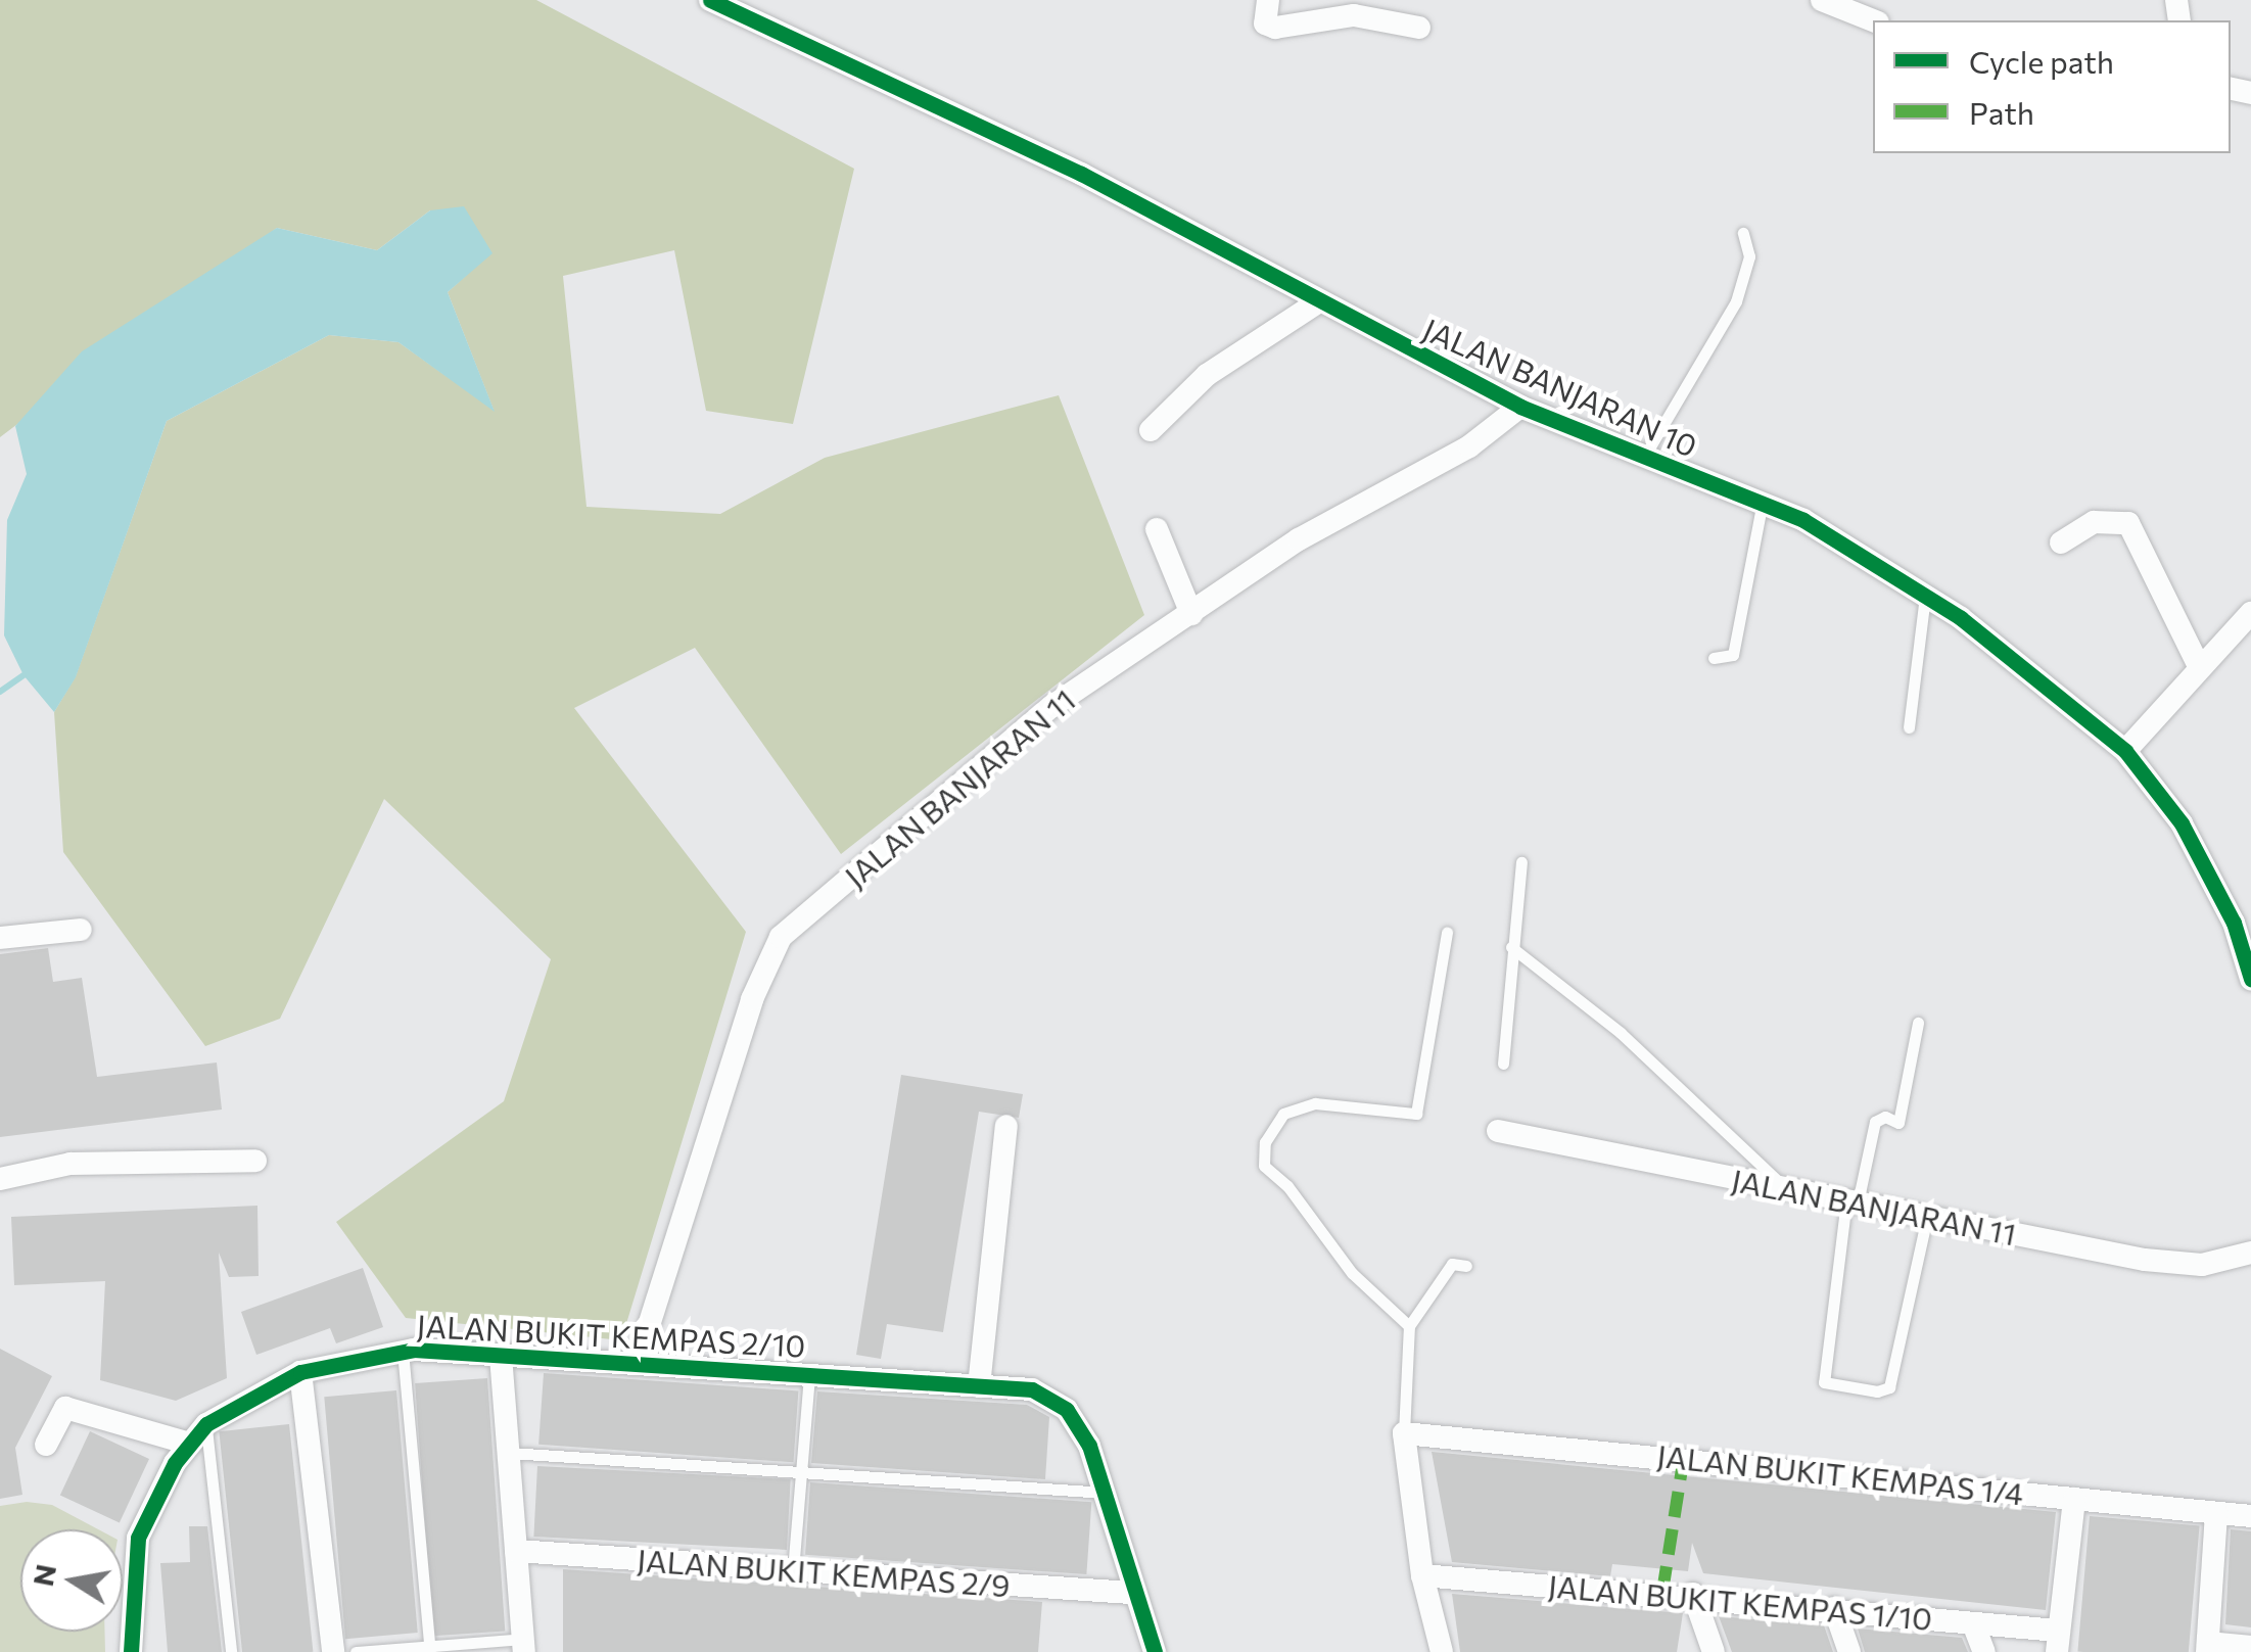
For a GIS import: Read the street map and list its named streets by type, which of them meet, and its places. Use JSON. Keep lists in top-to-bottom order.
{
  "streets": {
    "street": [
      "JALAN BANJARAN 10",
      "JALAN BANJARAN 11",
      "JALAN BUKIT KEMPAS 2/10",
      "JALAN BUKIT KEMPAS 1/4",
      "JALAN BUKIT KEMPAS 2/9",
      "JALAN BUKIT KEMPAS 1/10"
    ]
  },
  "crossings": [
    ["JALAN BANJARAN 10", "JALAN BANJARAN 11"],
    ["JALAN BANJARAN 11", "JALAN BUKIT KEMPAS 2/10"]
  ],
  "legend": ["Cycle path", "Path"],
  "north": "left"
}
